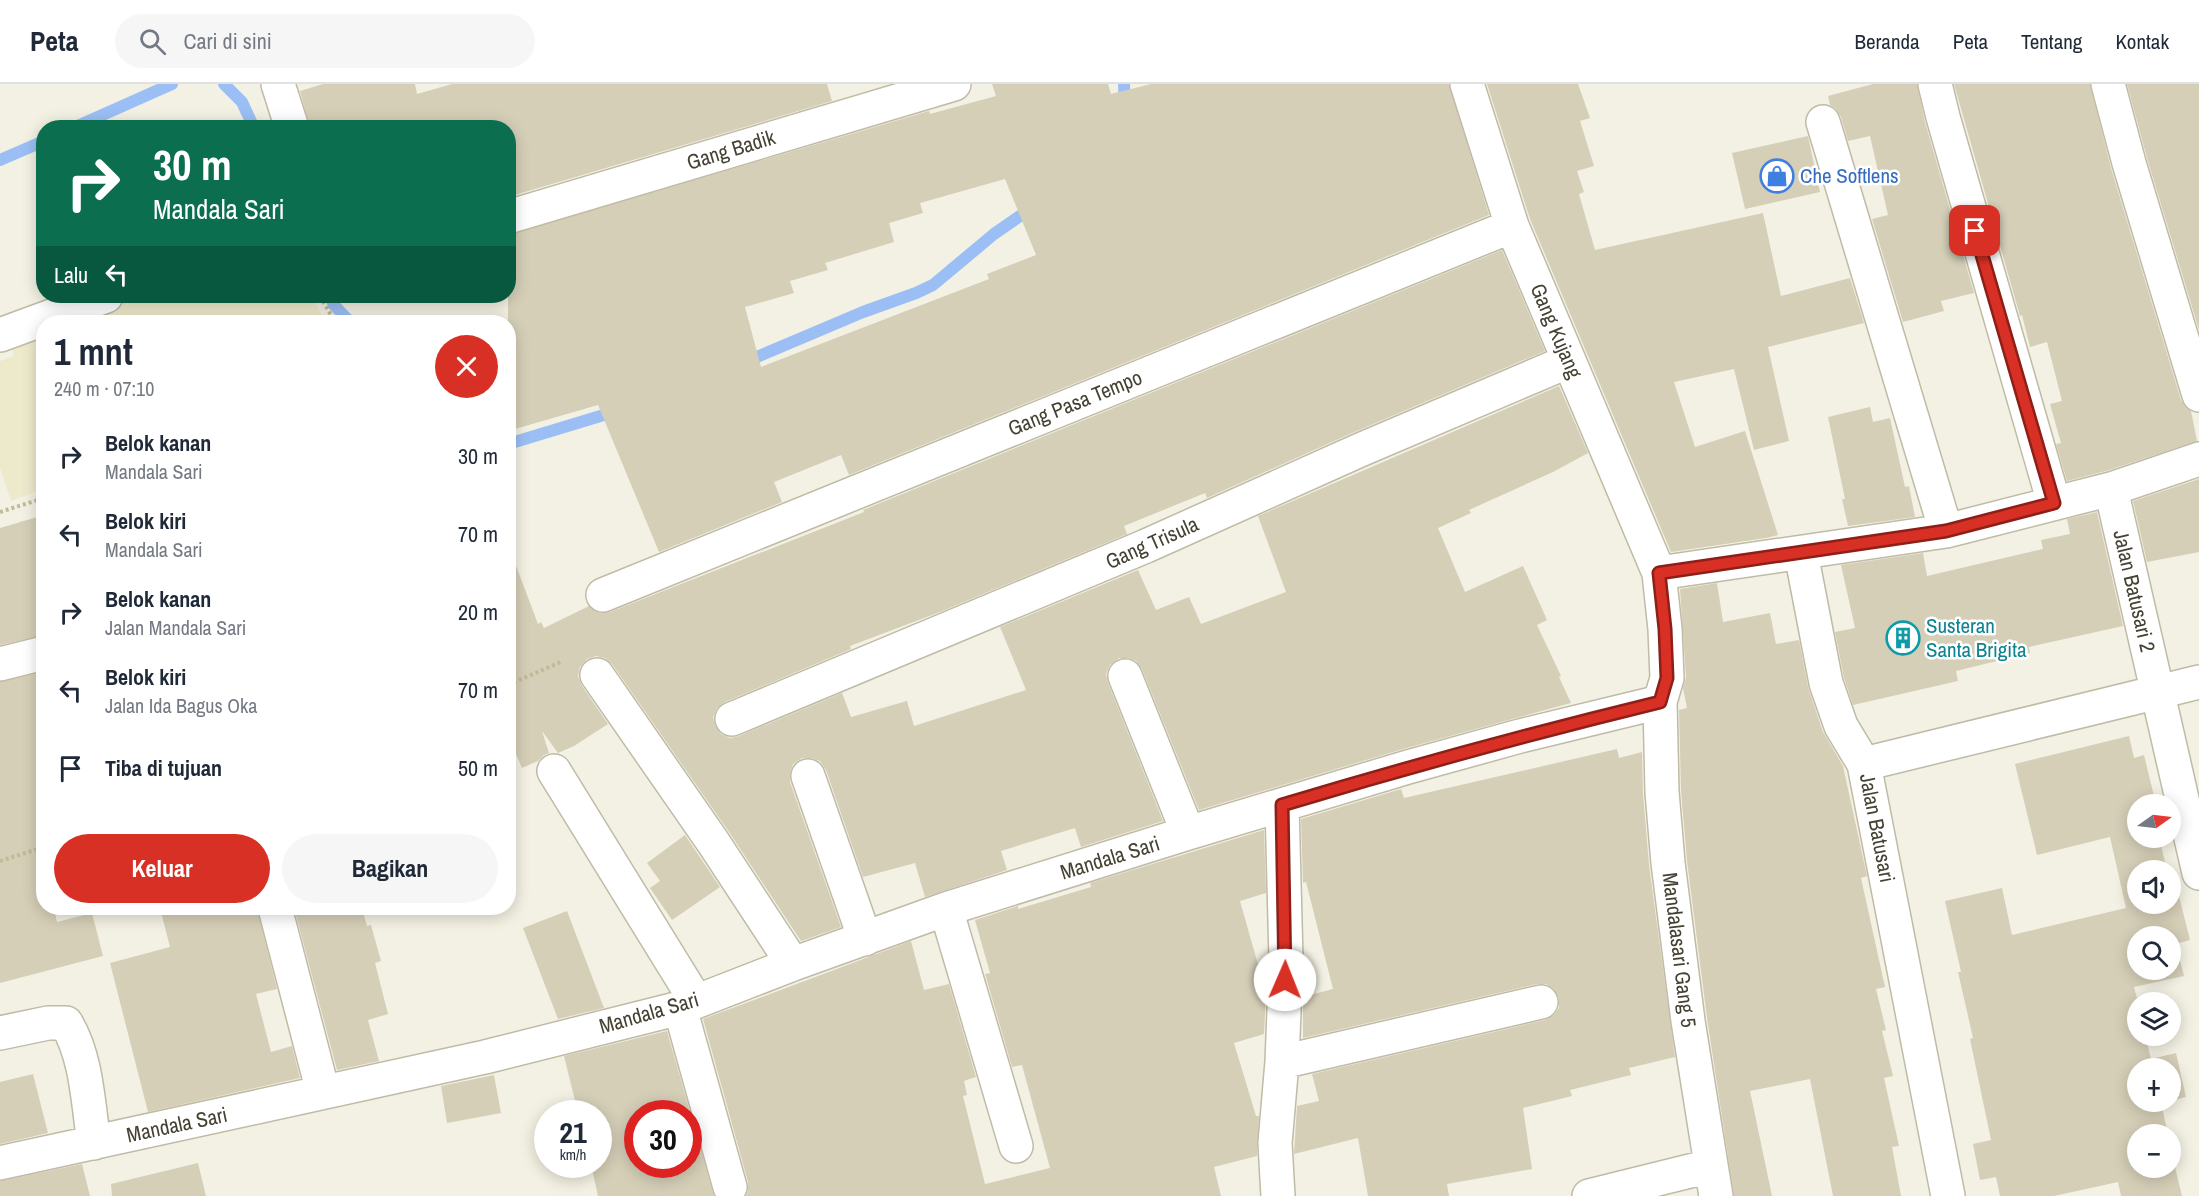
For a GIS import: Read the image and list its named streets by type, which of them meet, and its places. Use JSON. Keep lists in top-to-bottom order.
{
  "streets": {
    "street": [
      "Gang Badik",
      "Gang Kujang",
      "Gang Pasa Tempo",
      "Gang Trisula",
      "Jalan Batusari 2",
      "Jalan Batusari",
      "Mandala Sari",
      "Mandalasari Gang 5"
    ]
  },
  "crossings": [
    ["Gang Kujang", "Gang Pasa Tempo"],
    ["Gang Kujang", "Gang Trisula"],
    ["Jalan Batusari 2", "Jalan Batusari"],
    ["Mandala Sari", "Mandalasari Gang 5"]
  ],
  "places": {
    "shop": ["Che Softlens"],
    "building": ["Susteran Santa Brigita"]
  },
  "north": "right",
  "page": {
    "header": "Peta",
    "search": "Cari di sini",
    "nav": [
      "Beranda",
      "Peta",
      "Tentang",
      "Kontak"
    ],
    "turn": ["30 m", "Mandala Sari"],
    "then": "Lalu",
    "heading": ["1 mnt", "240 m · 07:10"],
    "list": [
      {
        "name": "Belok kanan",
        "note": "Mandala Sari",
        "value": "30 m"
      },
      {
        "name": "Belok kiri",
        "note": "Mandala Sari",
        "value": "70 m"
      },
      {
        "name": "Belok kanan",
        "note": "Jalan Mandala Sari",
        "value": "20 m"
      },
      {
        "name": "Belok kiri",
        "note": "Jalan Ida Bagus Oka",
        "value": "70 m"
      },
      {
        "name": "Tiba di tujuan",
        "value": "50 m"
      }
    ],
    "map_buttons": ["+", "−"],
    "buttons": ["Keluar", "Bagikan"],
    "speed": "21 km/h",
    "limit": "30"
  }
}
